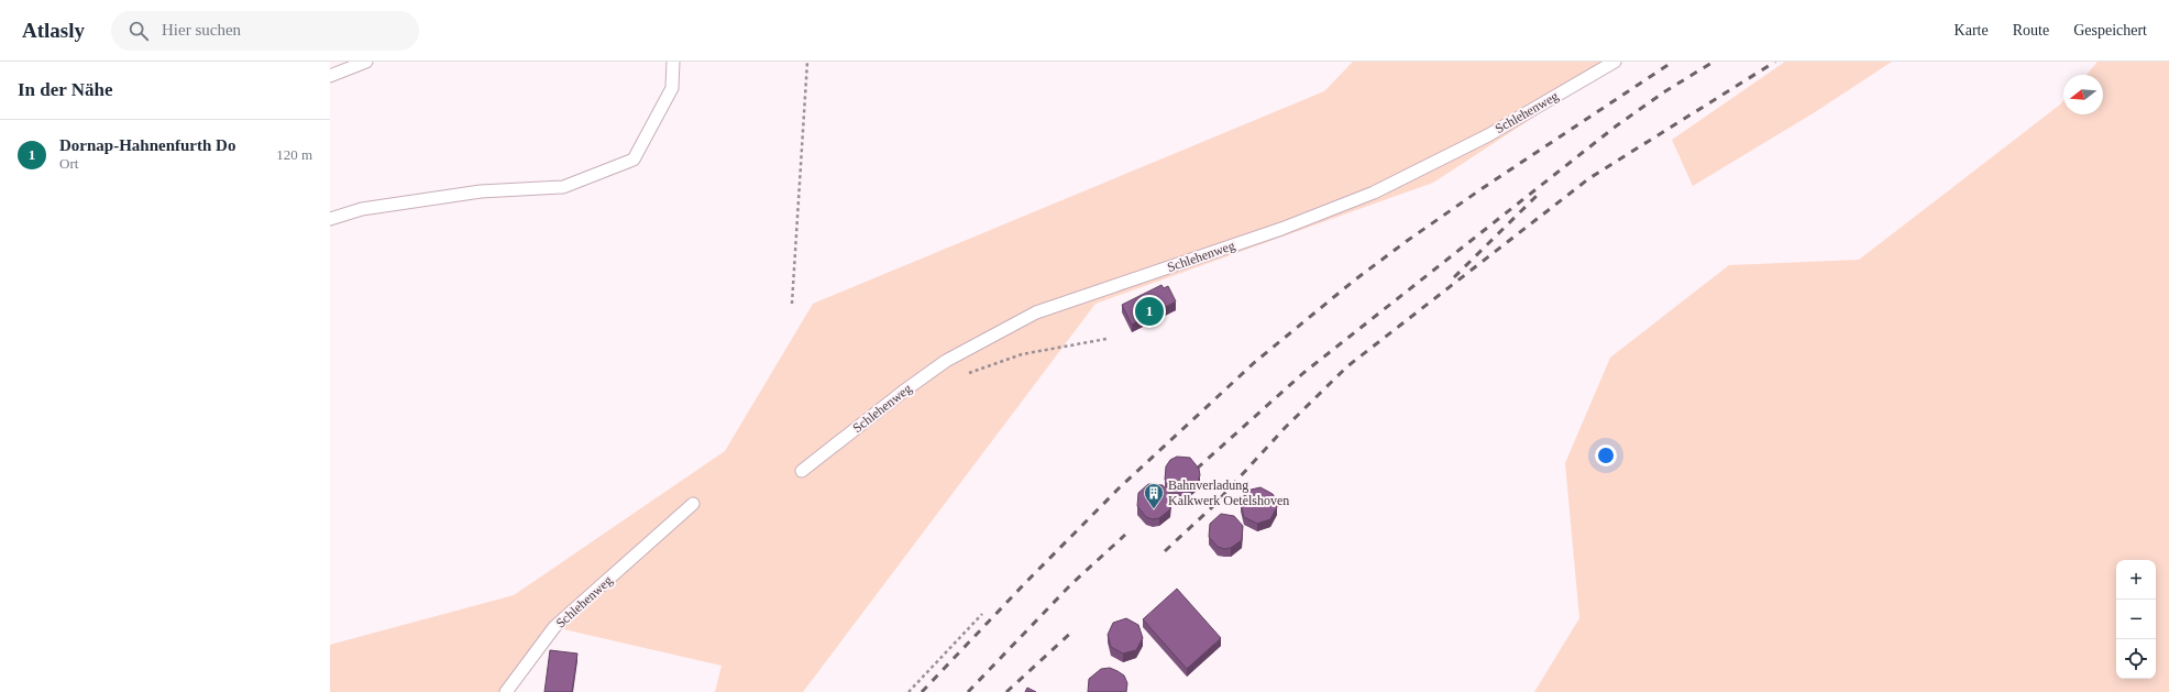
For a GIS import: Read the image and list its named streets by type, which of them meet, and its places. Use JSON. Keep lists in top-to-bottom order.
{
  "streets": {
    "lane": ["Schlehenweg"]
  },
  "places": {
    "building": ["Bahnverladung Kalkwerk Oetelshoven"]
  },
  "north": "left",
  "page": {
    "header": "Atlasly",
    "search": "Hier suchen",
    "nav": ["Karte", "Route", "Gespeichert"],
    "heading": "In der Nähe",
    "list": [
      {
        "mark": "1",
        "name": "Dornap-Hahnenfurth Do",
        "note": "Ort",
        "value": "120 m"
      }
    ],
    "pins": "1",
    "map_buttons": ["+", "−"]
  }
}
